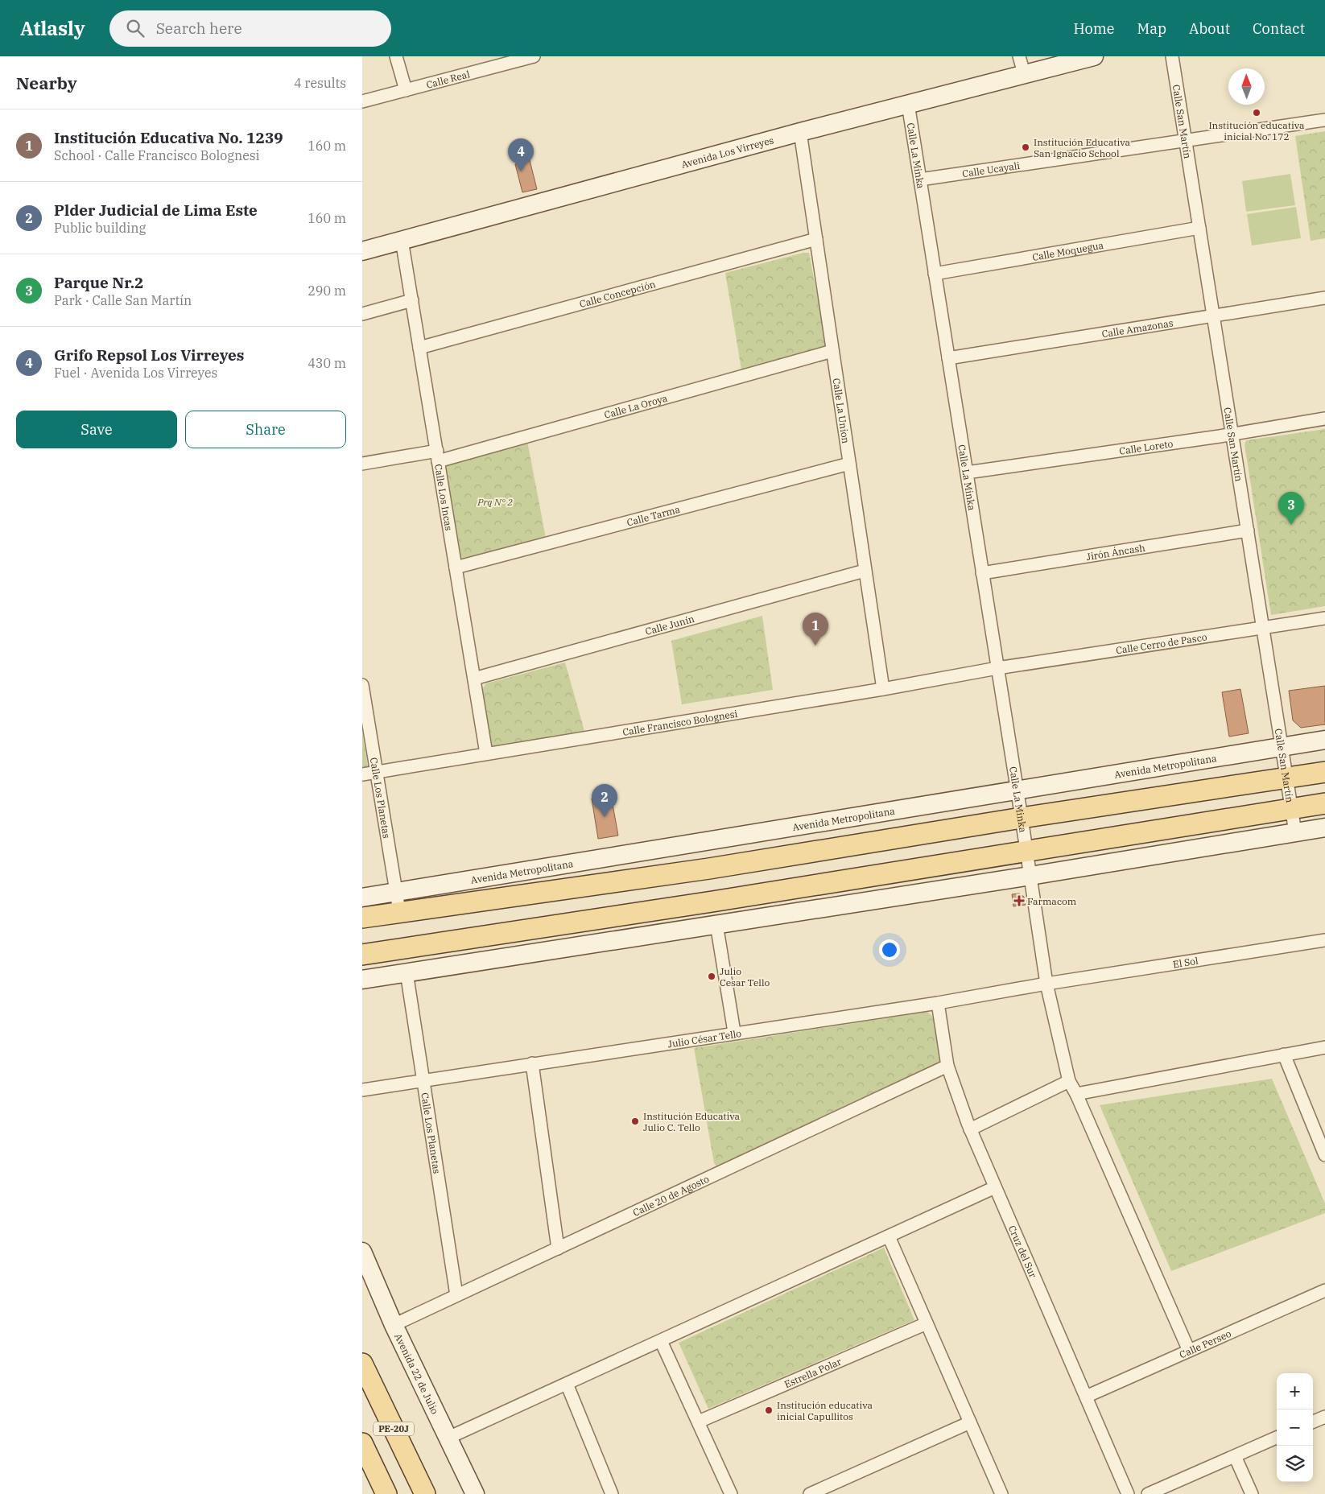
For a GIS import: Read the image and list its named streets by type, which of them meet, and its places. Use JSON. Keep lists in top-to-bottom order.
{
  "streets": {
    "main road": ["Avenida Metropolitana", "PE-20J"],
    "street": [
      "Calle Real",
      "Calle San Martín",
      "Avenida Los Virreyes",
      "Calle La Minka",
      "Calle Ucayali",
      "Calle Moquegua",
      "Calle Concepción",
      "Calle Amazonas",
      "Calle La Oroya",
      "Calle La Union",
      "Calle Loreto",
      "Calle Los Incas",
      "Calle Tarma",
      "Jirón Áncash",
      "Calle Junín",
      "Calle Cerro de Pasco",
      "Calle Francisco Bolognesi",
      "Calle Los Planetas",
      "El Sol",
      "Julio César Tello",
      "Calle 20 de Agosto",
      "Cruz del Sur",
      "Calle Perseo",
      "Estrella Polar",
      "Avenida 22 de Julio"
    ]
  },
  "crossings": [
    ["Calle San Martín", "Calle Ucayali"],
    ["Calle San Martín", "Calle Moquegua"],
    ["Calle San Martín", "Calle Amazonas"],
    ["Calle San Martín", "Calle Loreto"],
    ["Calle San Martín", "Jirón Áncash"],
    ["Calle San Martín", "Calle Cerro de Pasco"],
    ["Calle San Martín", "Avenida Metropolitana"],
    ["Avenida Los Virreyes", "Calle La Minka"],
    ["Avenida Los Virreyes", "Calle La Union"],
    ["Avenida Los Virreyes", "Calle Los Incas"],
    ["Calle La Minka", "Calle Ucayali"],
    ["Calle La Minka", "Calle Moquegua"],
    ["Calle La Minka", "Calle Amazonas"],
    ["Calle La Minka", "Calle Loreto"],
    ["Calle La Minka", "Jirón Áncash"],
    ["Calle La Minka", "Calle Cerro de Pasco"],
    ["Calle La Minka", "Calle Francisco Bolognesi"],
    ["Calle La Minka", "Avenida Metropolitana"],
    ["Calle La Minka", "El Sol"],
    ["Calle La Minka", "Julio César Tello"],
    ["Calle Concepción", "Calle La Union"],
    ["Calle Concepción", "Calle Los Incas"],
    ["Calle La Oroya", "Calle La Union"],
    ["Calle La Oroya", "Calle Los Incas"],
    ["Calle La Union", "Calle Tarma"],
    ["Calle La Union", "Calle Junín"],
    ["Calle La Union", "Calle Francisco Bolognesi"],
    ["Calle Los Incas", "Calle Tarma"],
    ["Calle Los Incas", "Calle Junín"],
    ["Calle Los Incas", "Calle Francisco Bolognesi"],
    ["Calle Cerro de Pasco", "Calle Francisco Bolognesi"],
    ["Calle Francisco Bolognesi", "Calle Los Planetas"],
    ["Avenida Metropolitana", "Calle Los Planetas"],
    ["Calle Los Planetas", "Julio César Tello"],
    ["Calle Los Planetas", "Calle 20 de Agosto"],
    ["El Sol", "Julio César Tello"],
    ["Julio César Tello", "Cruz del Sur"],
    ["Calle 20 de Agosto", "Cruz del Sur"],
    ["Calle 20 de Agosto", "Avenida 22 de Julio"],
    ["Cruz del Sur", "Calle Perseo"]
  ],
  "parks": ["Prq N° 2"],
  "places": {
    "other": [
      "Institución educativa inicial No. 172",
      "Institución Educativa San Ignacio School",
      "Julio Cesar Tello",
      "Institución Educativa Julio C. Tello",
      "Institución educativa inicial Capullitos"
    ],
    "health": ["Farmacom"]
  },
  "north": "top",
  "page": {
    "header": "Atlasly",
    "search": "Search here",
    "nav": [
      "Home",
      "Map",
      "About",
      "Contact"
    ],
    "heading": ["Nearby", "4 results"],
    "list": [
      {
        "mark": "1",
        "name": "Institución Educativa No. 1239",
        "note": "School · Calle Francisco Bolognesi",
        "value": "160 m"
      },
      {
        "mark": "2",
        "name": "Plder Judicial de Lima Este",
        "note": "Public building",
        "value": "160 m"
      },
      {
        "mark": "3",
        "name": "Parque Nr.2",
        "note": "Park · Calle San Martín",
        "value": "290 m"
      },
      {
        "mark": "4",
        "name": "Grifo Repsol Los Virreyes",
        "note": "Fuel · Avenida Los Virreyes",
        "value": "430 m"
      }
    ],
    "pins": [
      "4",
      "3",
      "1",
      "2"
    ],
    "buttons": ["Save", "Share"],
    "map_buttons": ["+", "−"]
  }
}
